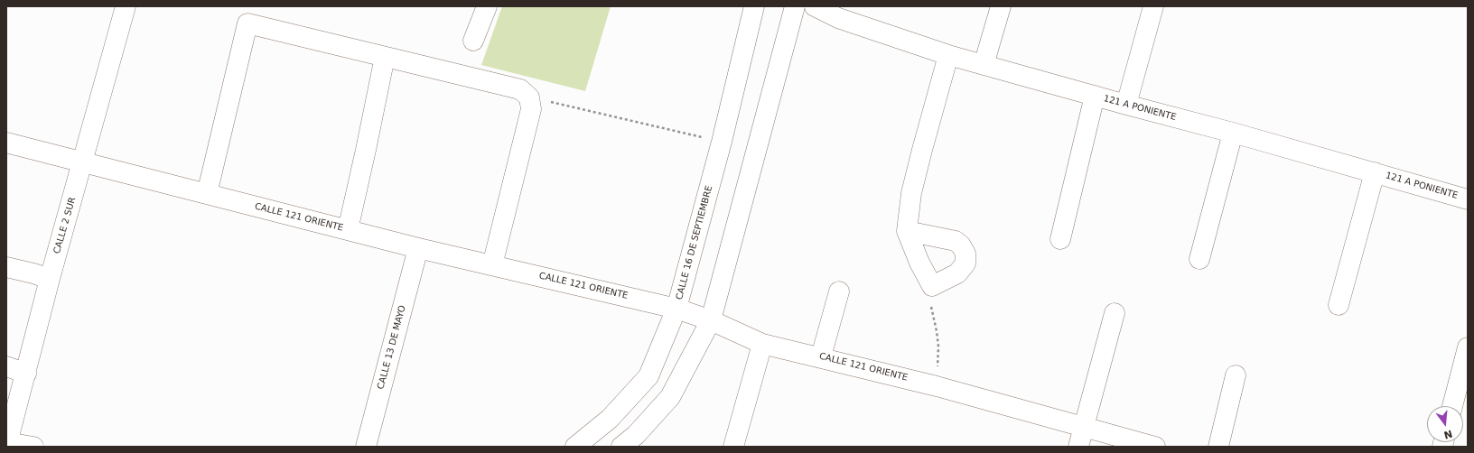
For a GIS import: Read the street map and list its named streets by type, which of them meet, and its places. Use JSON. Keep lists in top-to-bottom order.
{
  "streets": {
    "street": [
      "121 A PONIENTE",
      "CALLE 121 ORIENTE",
      "CALLE 2 SUR",
      "CALLE 16 DE SEPTIEMBRE",
      "CALLE 13 DE MAYO"
    ]
  },
  "crossings": [
    ["CALLE 121 ORIENTE", "CALLE 2 SUR"],
    ["CALLE 121 ORIENTE", "CALLE 16 DE SEPTIEMBRE"],
    ["CALLE 121 ORIENTE", "CALLE 13 DE MAYO"]
  ],
  "north": "bottom"
}
